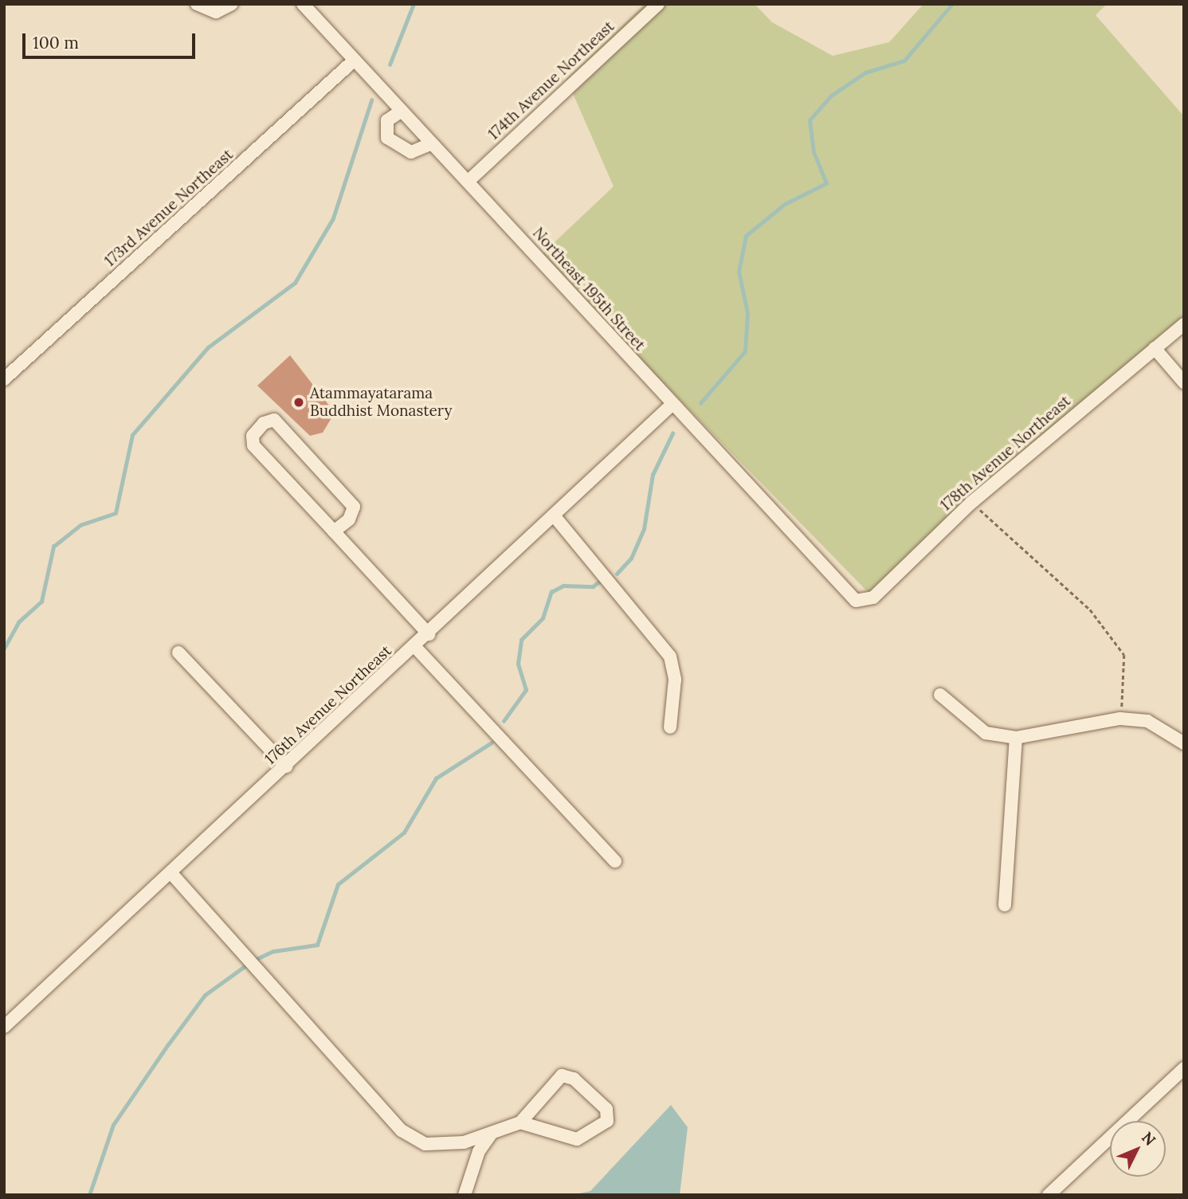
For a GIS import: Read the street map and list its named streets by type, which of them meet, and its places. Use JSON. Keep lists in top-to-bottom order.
{
  "streets": {
    "street": [
      "174th Avenue Northeast",
      "173rd Avenue Northeast",
      "Northeast 195th Street",
      "178th Avenue Northeast",
      "176th Avenue Northeast"
    ]
  },
  "crossings": [
    ["174th Avenue Northeast", "Northeast 195th Street"],
    ["173rd Avenue Northeast", "Northeast 195th Street"],
    ["Northeast 195th Street", "178th Avenue Northeast"],
    ["Northeast 195th Street", "176th Avenue Northeast"]
  ],
  "places": ["Atammayatarama Buddhist Monastery"],
  "scale_bar": "100 m",
  "north": "top right"
}
